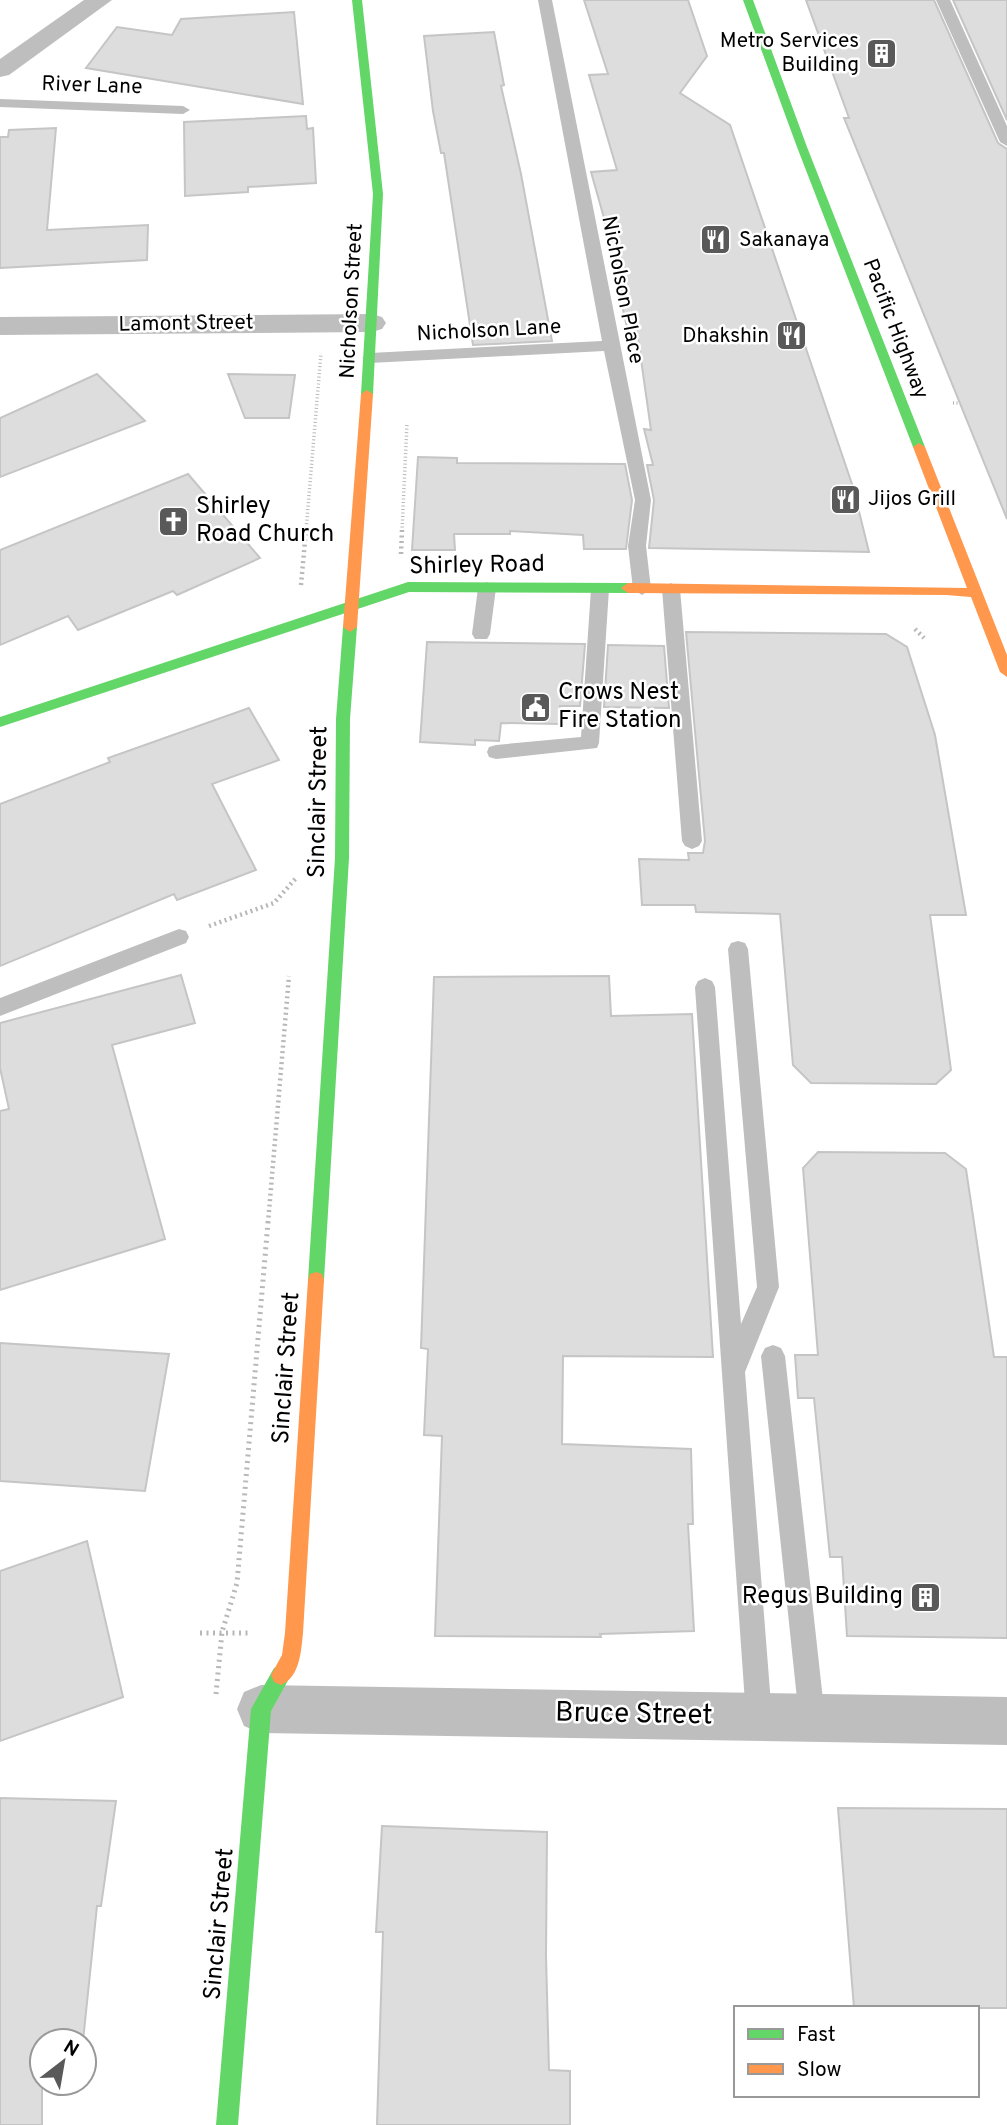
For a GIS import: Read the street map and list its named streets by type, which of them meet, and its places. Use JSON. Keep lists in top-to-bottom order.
{
  "streets": {
    "street": [
      "Nicholson Street",
      "Lamont Street",
      "Pacific Highway",
      "Shirley Road",
      "Sinclair Street",
      "Bruce Street"
    ],
    "lane": ["River Lane", "Nicholson Place", "Nicholson Lane"]
  },
  "crossings": [
    ["Nicholson Place", "Nicholson Lane"],
    ["Nicholson Place", "Shirley Road"],
    ["Nicholson Street", "Lamont Street"],
    ["Nicholson Street", "Nicholson Lane"],
    ["Nicholson Street", "Shirley Road"],
    ["Nicholson Street", "Sinclair Street"],
    ["Pacific Highway", "Shirley Road"],
    ["Shirley Road", "Sinclair Street"],
    ["Sinclair Street", "Bruce Street"]
  ],
  "places": {
    "building": ["Metro Services Building", "Regus Building"],
    "restaurant": ["Sakanaya", "Dhakshin", "Jijos Grill"],
    "church": ["Shirley Road Church"],
    "public building": ["Crows Nest Fire Station"]
  },
  "legend": ["Fast", "Slow"],
  "north": "top right"
}
